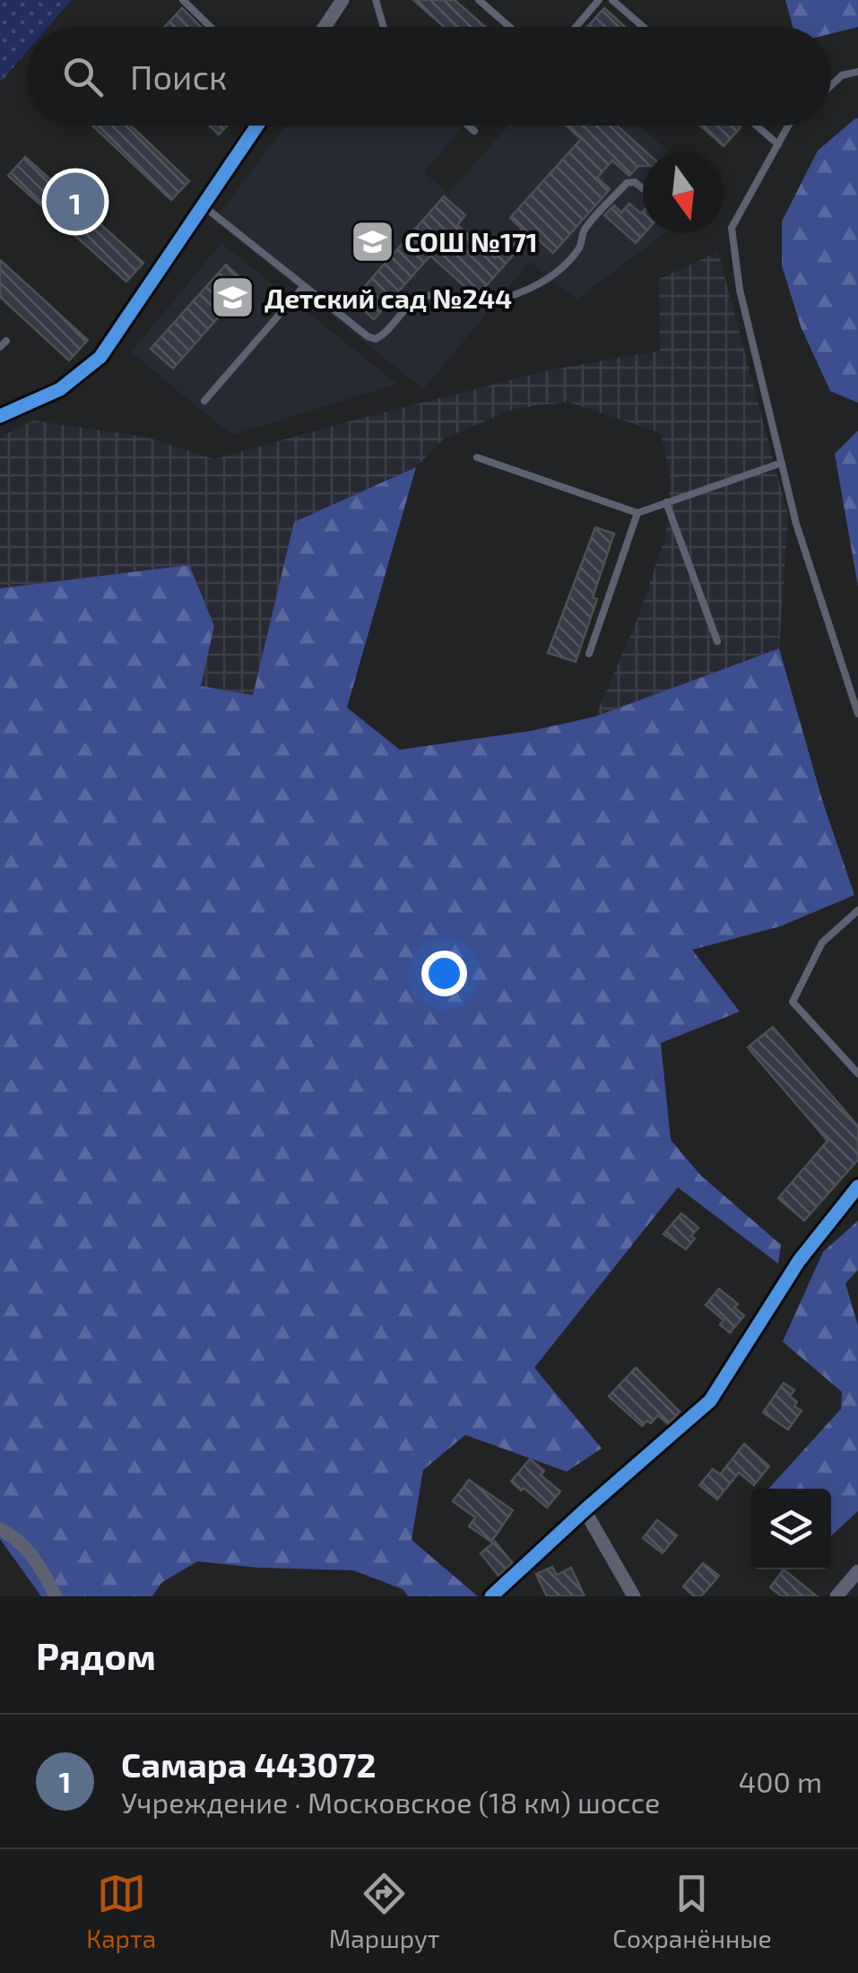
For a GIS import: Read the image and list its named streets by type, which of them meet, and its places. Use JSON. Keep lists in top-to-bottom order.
{
  "places": {
    "school or university": ["СОШ №171", "Детский сад №244"]
  },
  "north": "bottom",
  "page": {
    "search": "Поиск",
    "pins": "1",
    "heading": "Рядом",
    "list": [
      {
        "mark": "1",
        "name": "Самара 443072",
        "note": "Учреждение · Московское (18 км) шоссе",
        "value": "400 m"
      }
    ],
    "nav": ["Карта", "Маршрут", "Сохранённые"]
  }
}
